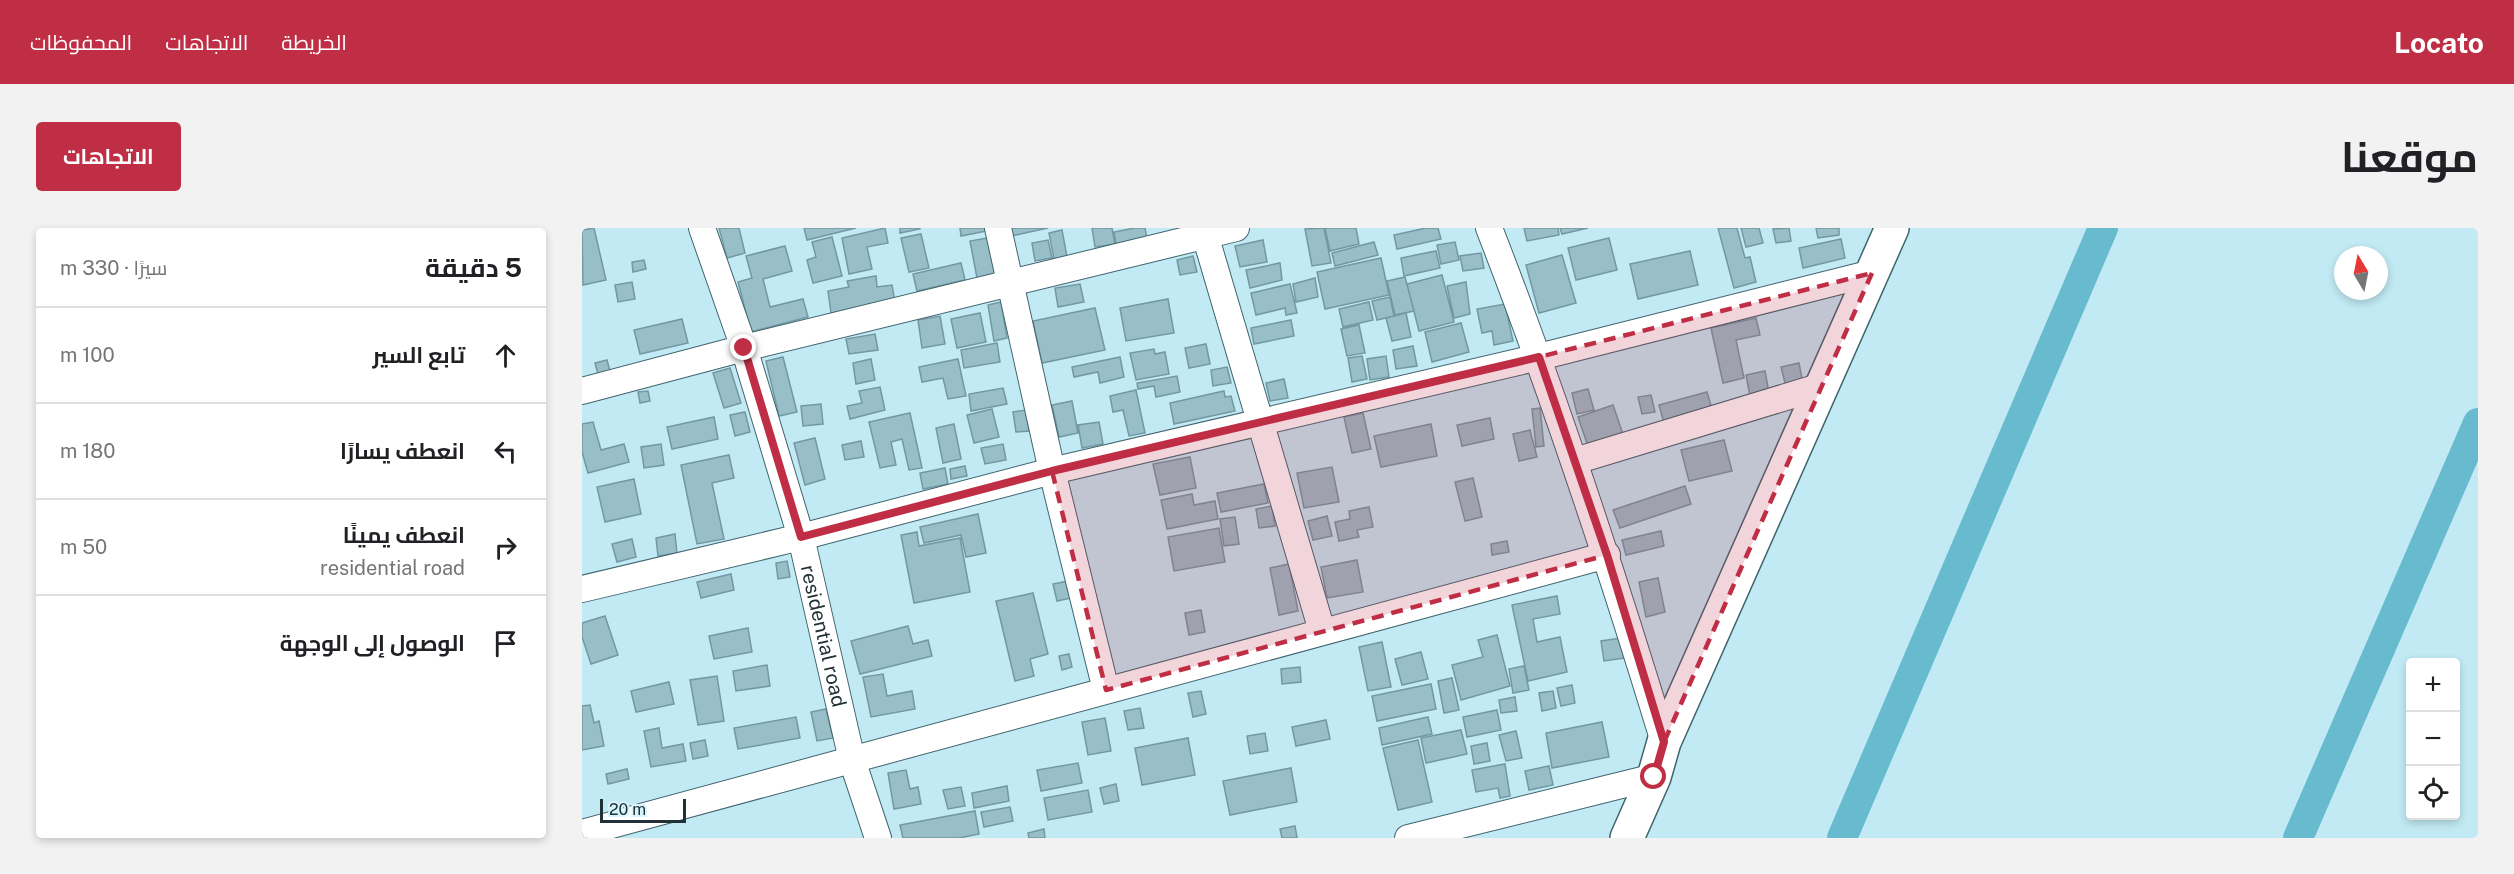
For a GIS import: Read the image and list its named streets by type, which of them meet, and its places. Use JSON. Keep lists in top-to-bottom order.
{
  "streets": {
    "street": ["residential road"]
  },
  "scale_bar": "20 m",
  "north": "top",
  "page": {
    "header": "Locato",
    "nav": ["الخريطة", "الاتجاهات", "المحفوظات"],
    "title": "موقعنا",
    "buttons": "الاتجاهات",
    "heading": ["5 دقيقة", "سيرًا · 330 m"],
    "list": [
      ["تابع السير", "100 m"],
      ["انعطف يسارًا", "180 m"],
      ["انعطف يمينًا", "residential road", "50 m"],
      "الوصول إلى الوجهة"
    ],
    "map_buttons": ["+", "−"],
    "scale": "20 m"
  }
}
